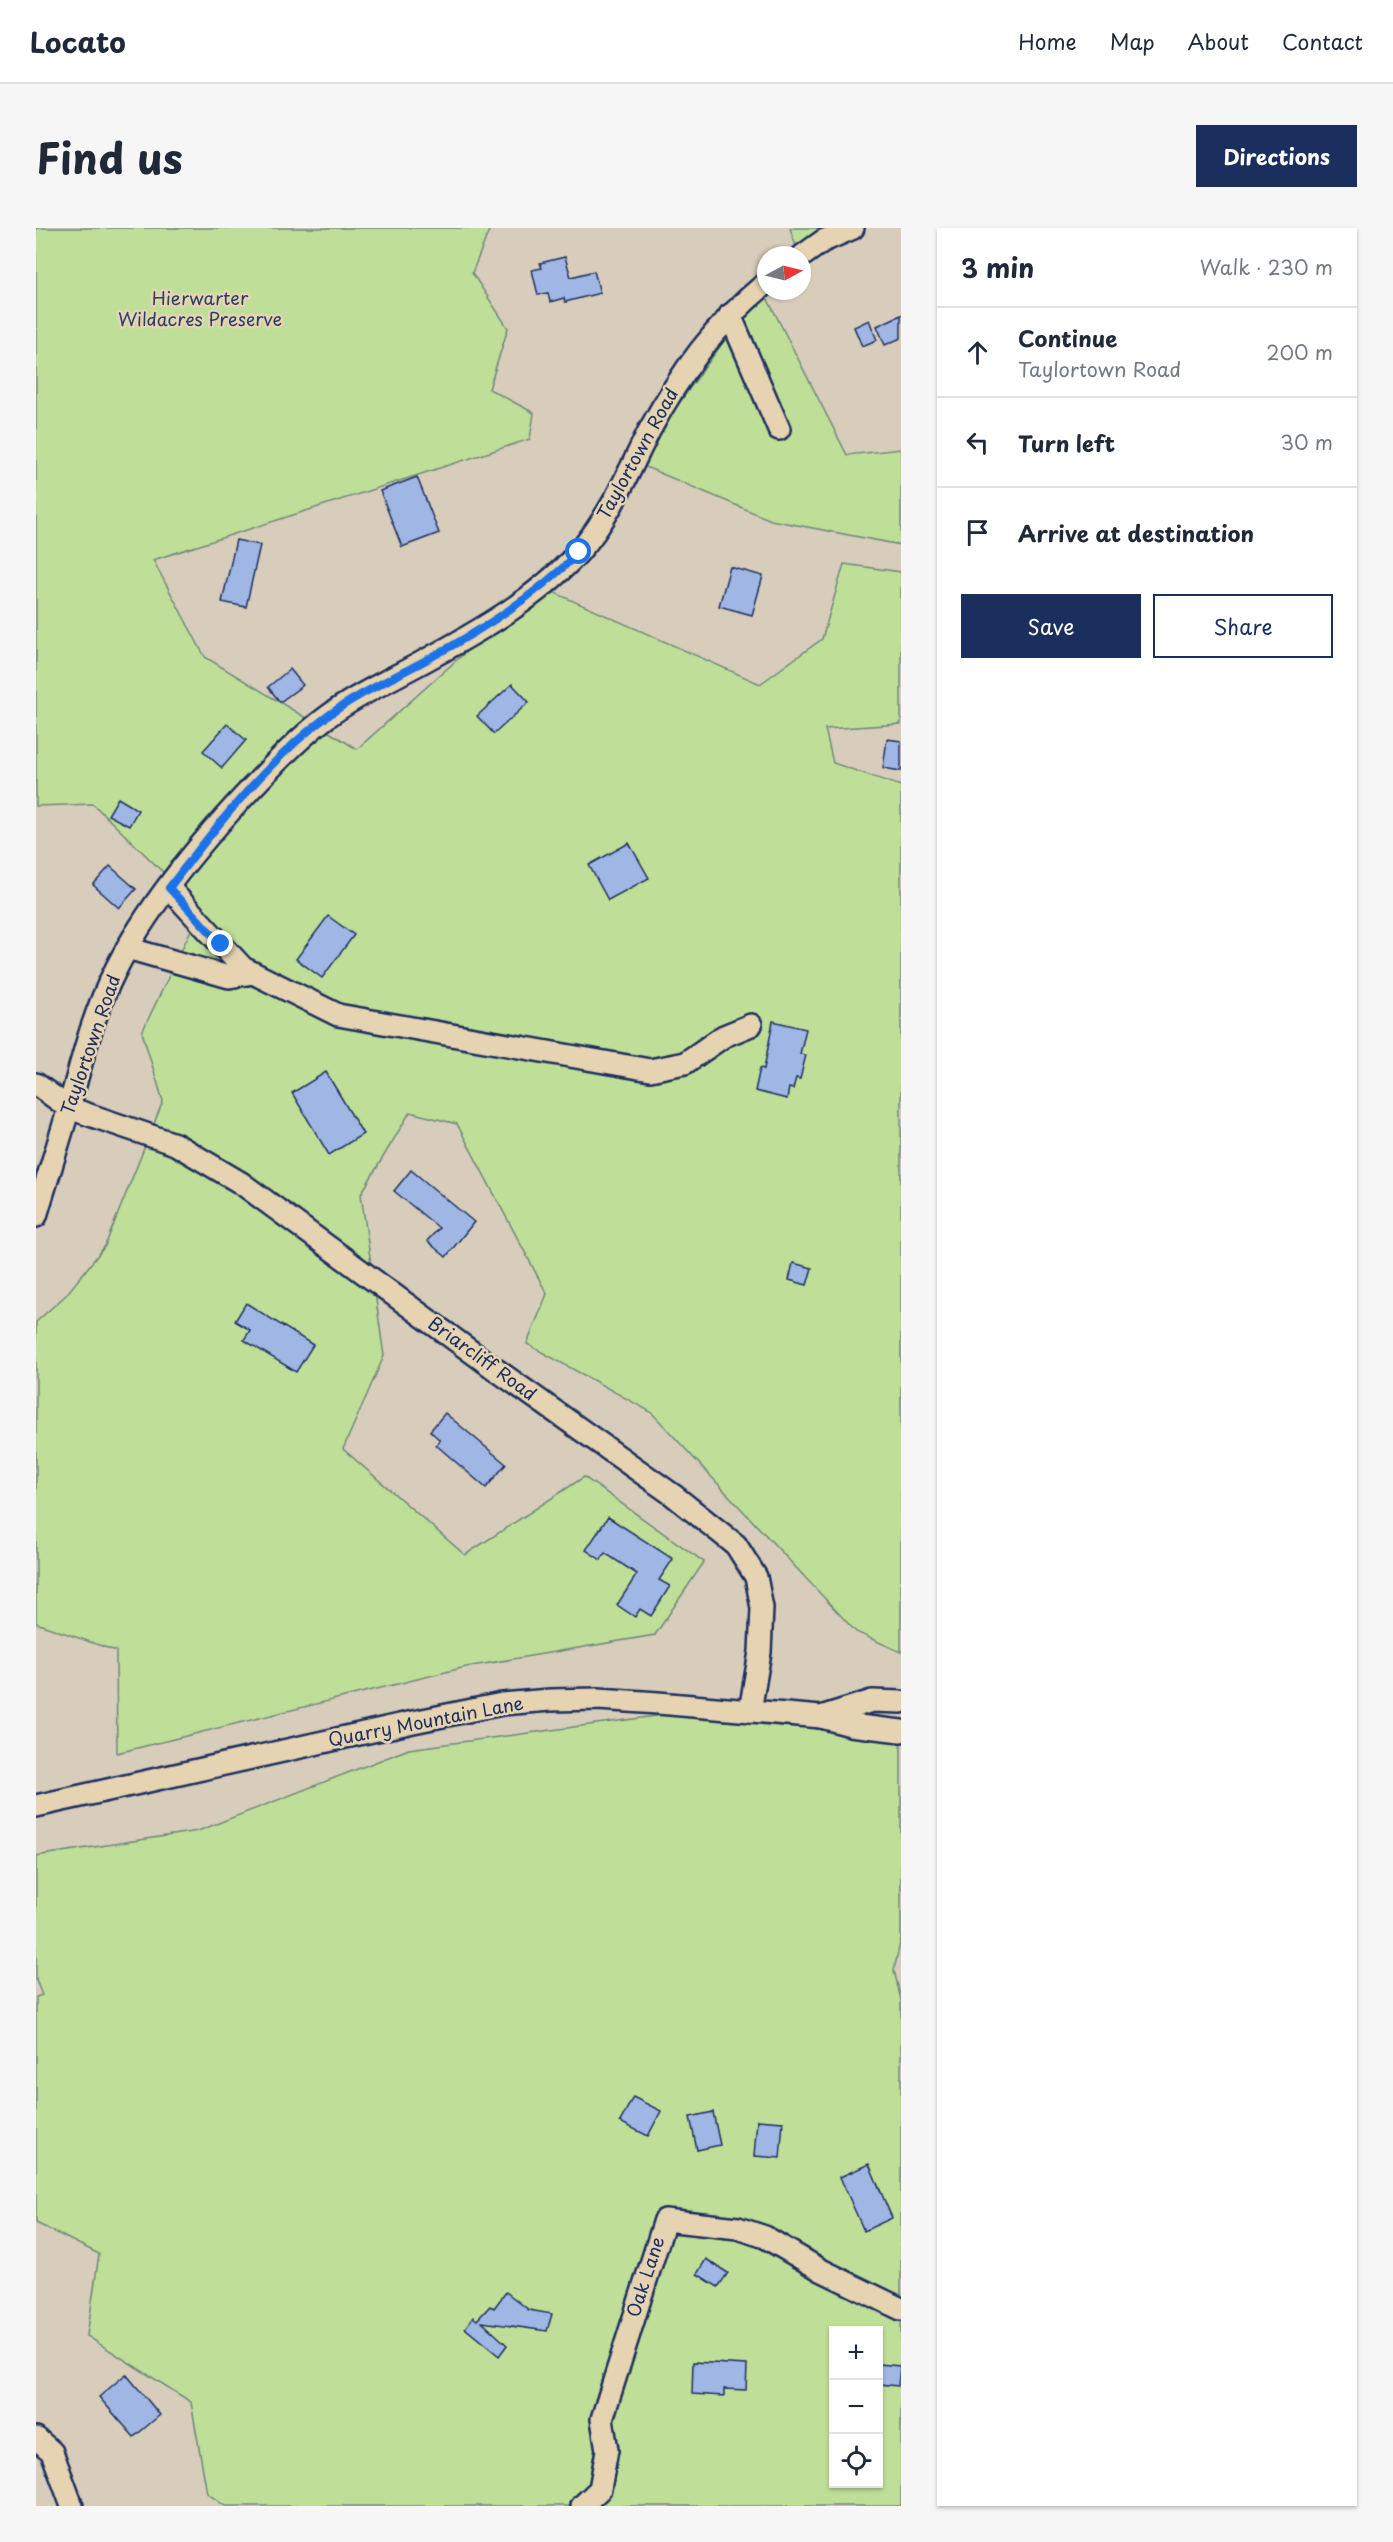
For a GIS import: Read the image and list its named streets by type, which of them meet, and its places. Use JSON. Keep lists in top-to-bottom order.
{
  "streets": {
    "street": [
      "Taylortown Road",
      "Briarcliff Road",
      "Quarry Mountain Lane",
      "Oak Lane"
    ]
  },
  "crossings": [
    ["Taylortown Road", "Briarcliff Road"],
    ["Briarcliff Road", "Quarry Mountain Lane"]
  ],
  "parks": ["Hierwarter Wildacres Preserve"],
  "north": "right",
  "page": {
    "header": "Locato",
    "nav": [
      "Home",
      "Map",
      "About",
      "Contact"
    ],
    "title": "Find us",
    "buttons": [
      "Directions",
      ["Save", "Share"]
    ],
    "heading": ["3 min", "Walk · 230 m"],
    "list": [
      ["Continue", "Taylortown Road", "200 m"],
      ["Turn left", "30 m"],
      "Arrive at destination"
    ],
    "map_buttons": ["+", "−"]
  }
}
